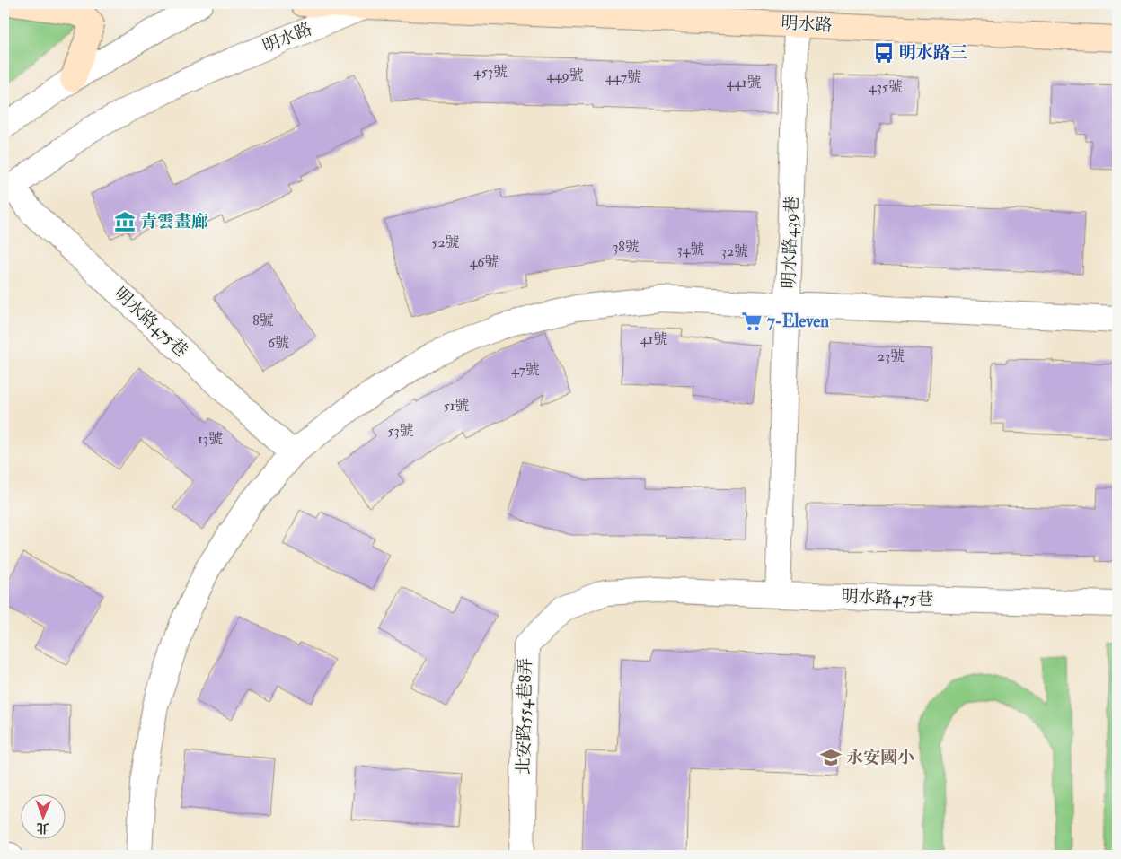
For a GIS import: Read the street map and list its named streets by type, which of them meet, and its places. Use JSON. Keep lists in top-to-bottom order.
{
  "streets": {
    "main road": ["明水路"],
    "street": ["明水路439巷", "明水路475巷", "北安路554巷8弄"]
  },
  "crossings": [
    ["明水路", "明水路439巷"],
    ["明水路", "明水路475巷"],
    ["明水路439巷", "明水路475巷"],
    ["明水路475巷", "北安路554巷8弄"]
  ],
  "places": {
    "bus stop": ["明水路三"],
    "museum": ["青雲畫廊"],
    "supermarket": ["7-Eleven"],
    "school or university": ["永安國小"]
  },
  "house_numbers": [
    "453號",
    "449號",
    "447號",
    "441號",
    "435號",
    "52號",
    "38號",
    "34號",
    "32號",
    "46號",
    "8號",
    "41號",
    "6號",
    "23號",
    "47號",
    "51號",
    "53號",
    "13號"
  ],
  "north": "bottom"
}
